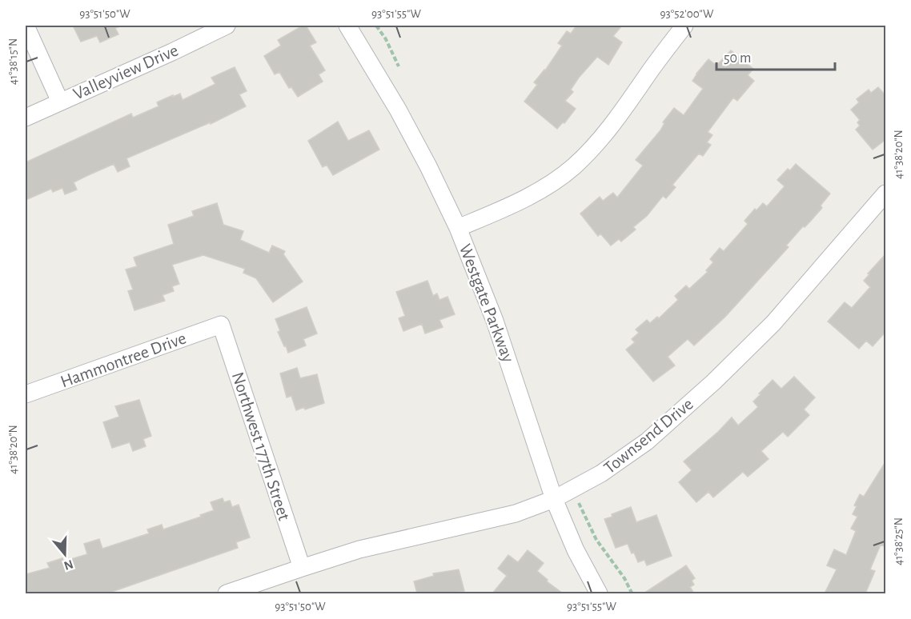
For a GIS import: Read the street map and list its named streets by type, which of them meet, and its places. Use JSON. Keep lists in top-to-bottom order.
{
  "streets": {
    "street": [
      "Valleyview Drive",
      "Westgate Parkway",
      "Hammontree Drive",
      "Townsend Drive",
      "Northwest 177th Street"
    ]
  },
  "crossings": [
    ["Westgate Parkway", "Townsend Drive"],
    ["Hammontree Drive", "Northwest 177th Street"],
    ["Townsend Drive", "Northwest 177th Street"]
  ],
  "scale_bar": "50 m",
  "north": "bottom",
  "coordinates": [
    "93°51'50\"W",
    "93°51'55\"W",
    "93°52'00\"W",
    "41°38'15\"N",
    "41°38'20\"N",
    "41°38'25\"N"
  ]
}
